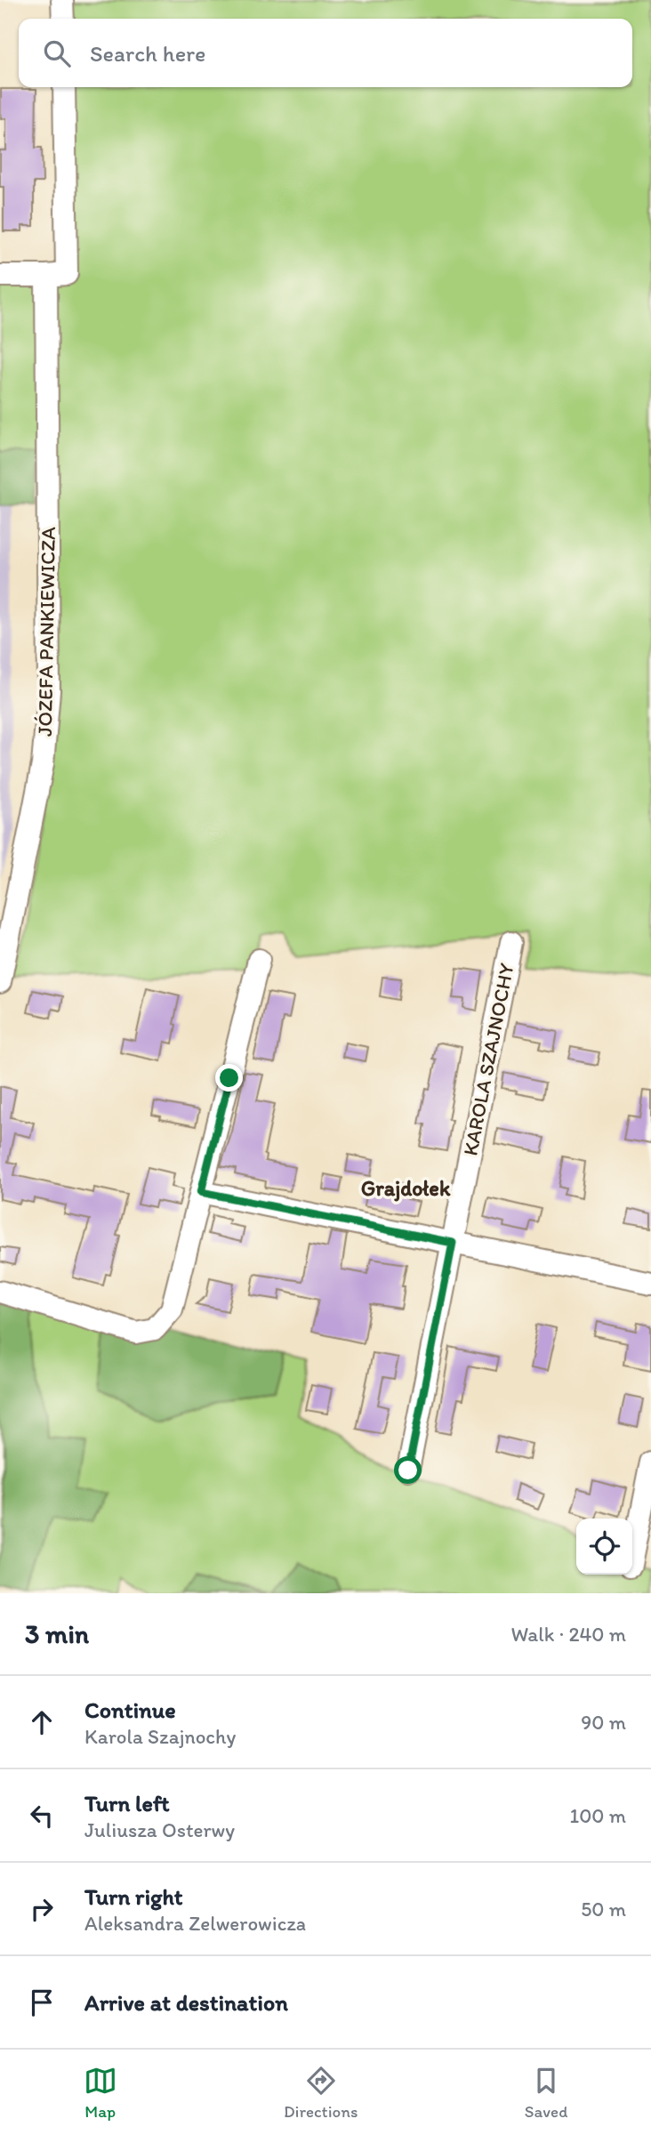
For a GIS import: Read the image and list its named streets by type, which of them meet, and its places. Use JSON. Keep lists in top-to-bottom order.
{
  "streets": {
    "street": ["JÓZEFA PANKIEWICZA", "KAROLA SZAJNOCHY"]
  },
  "districts": ["Grajdołek"],
  "page": {
    "search": "Search here",
    "heading": ["3 min", "Walk · 240 m"],
    "list": [
      ["Continue", "Karola Szajnochy", "90 m"],
      ["Turn left", "Juliusza Osterwy", "100 m"],
      ["Turn right", "Aleksandra Zelwerowicza", "50 m"],
      "Arrive at destination"
    ],
    "nav": ["Map", "Directions", "Saved"]
  }
}
